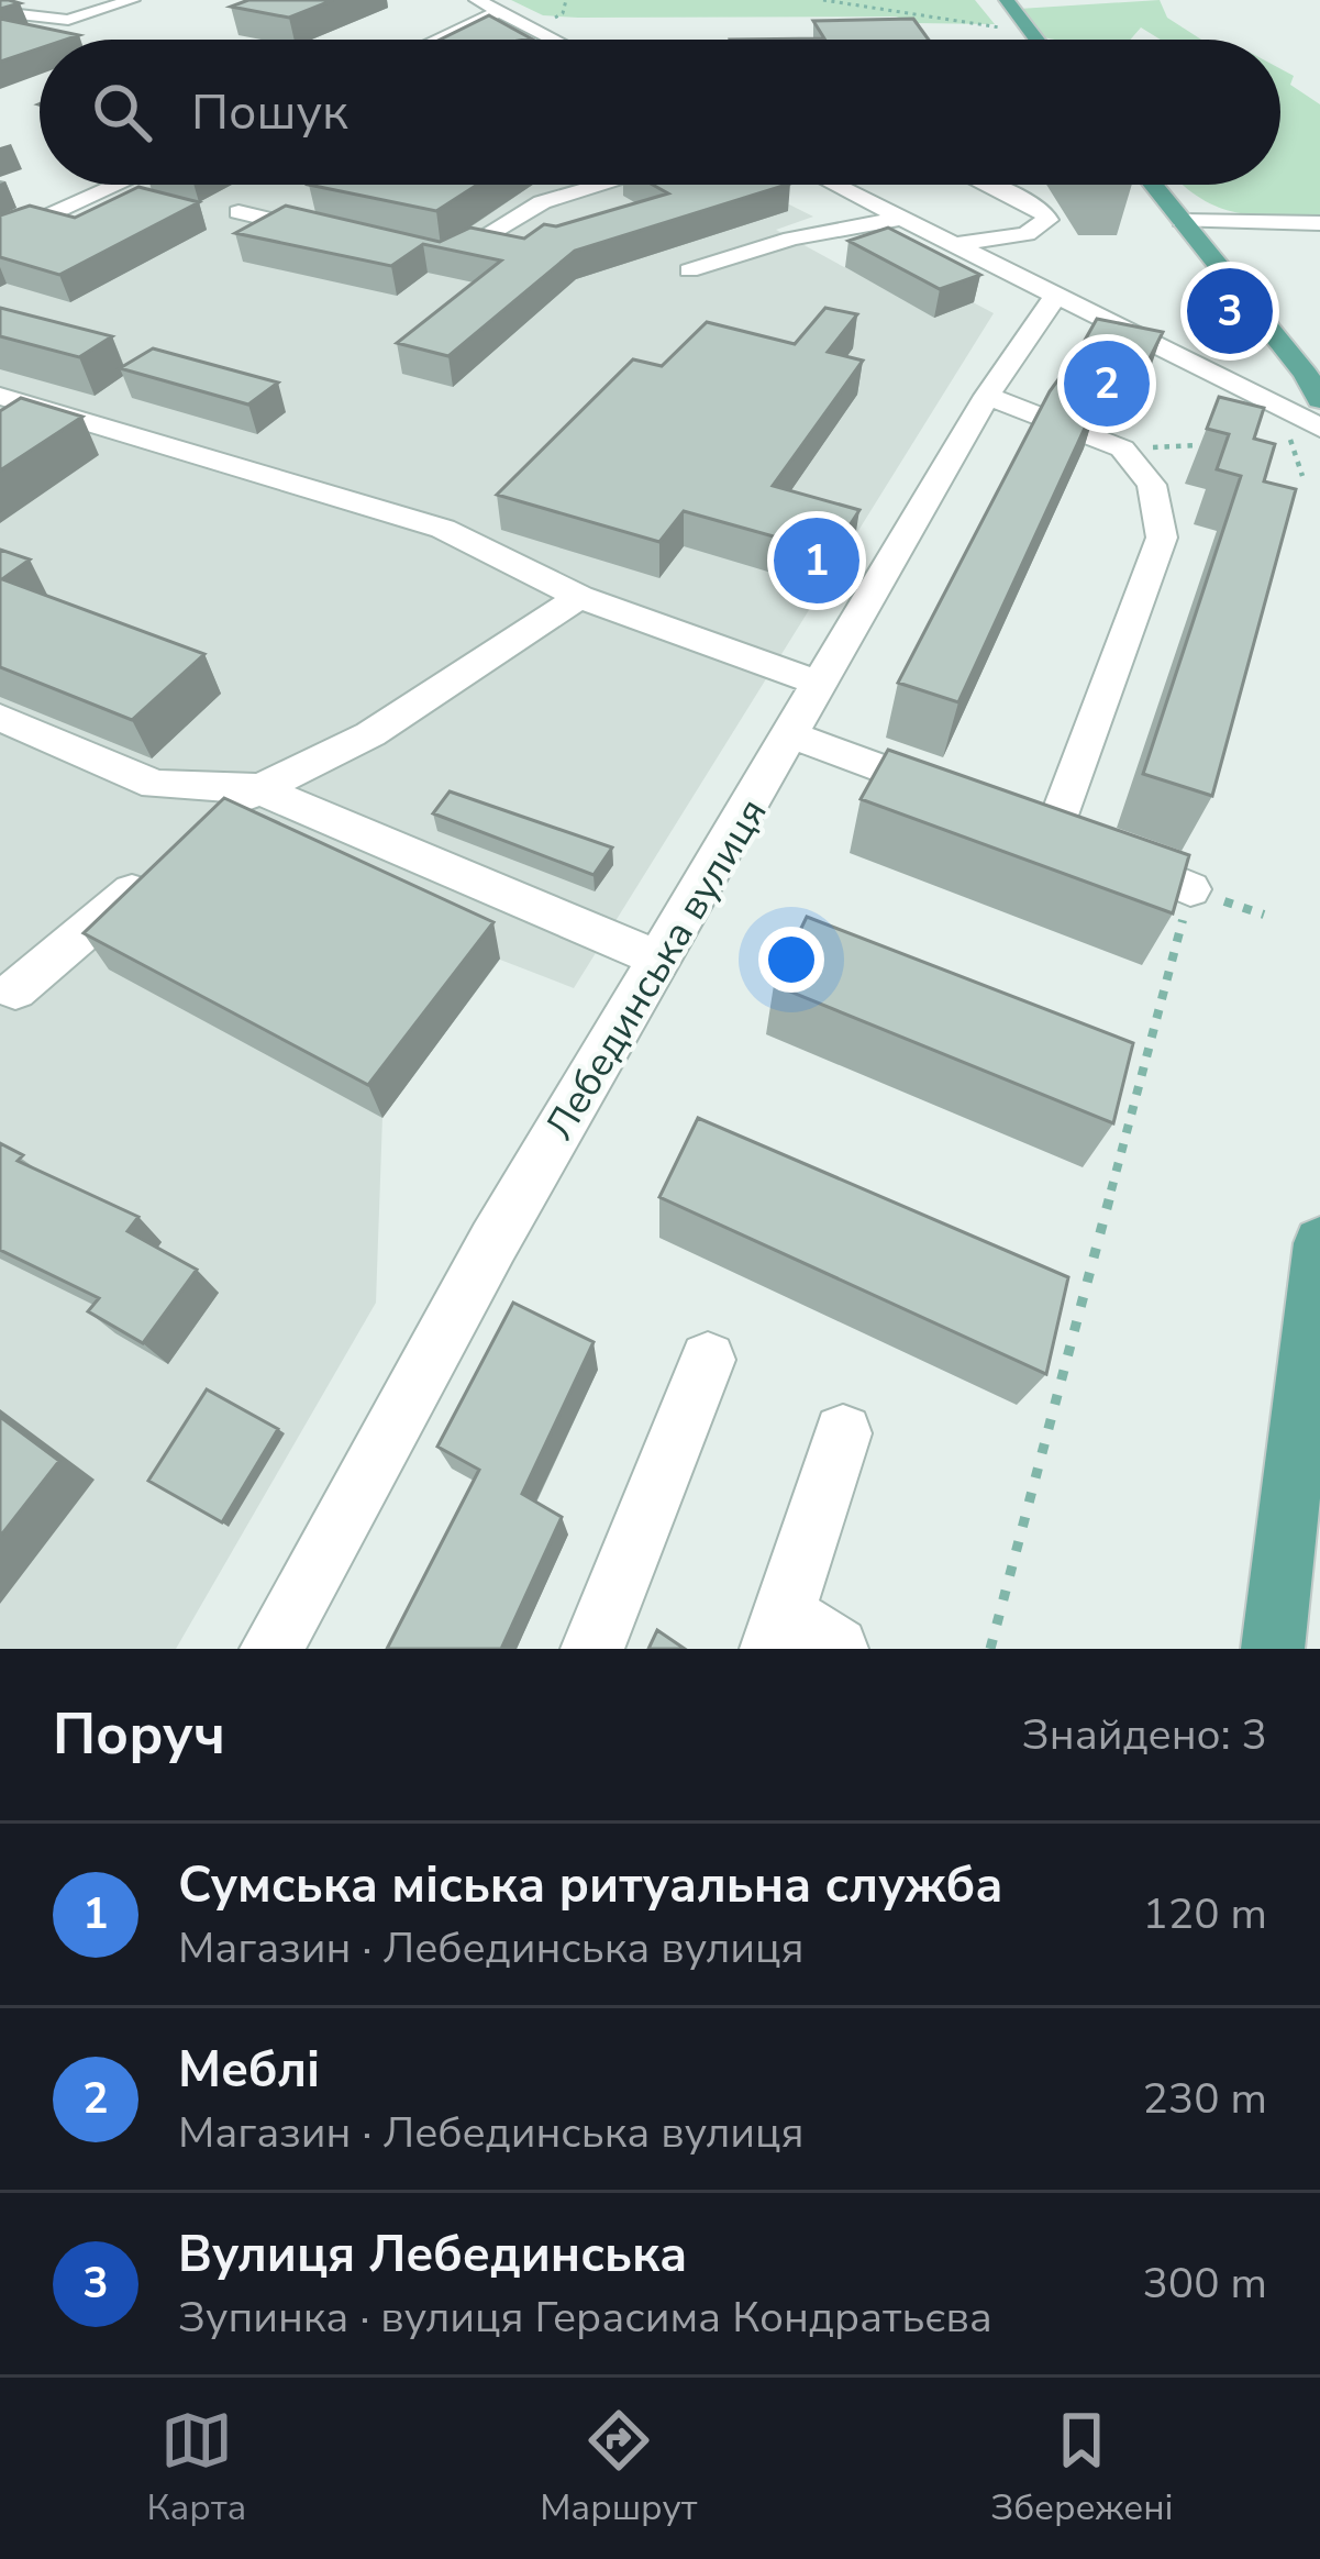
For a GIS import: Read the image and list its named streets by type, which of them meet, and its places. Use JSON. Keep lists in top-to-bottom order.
{
  "streets": {
    "street": ["Лебединська вулиця"]
  },
  "page": {
    "search": "Пошук",
    "pins": ["3", "2", "1"],
    "heading": ["Поруч", "Знайдено: 3"],
    "list": [
      {
        "mark": "1",
        "name": "Сумська міська ритуальна служба",
        "note": "Магазин · Лебединська вулиця",
        "value": "120 m"
      },
      {
        "mark": "2",
        "name": "Меблі",
        "note": "Магазин · Лебединська вулиця",
        "value": "230 m"
      },
      {
        "mark": "3",
        "name": "Вулиця Лебединська",
        "note": "Зупинка · вулиця Герасима Кондратьєва",
        "value": "300 m"
      }
    ],
    "nav": ["Карта", "Маршрут", "Збережені"]
  }
}
